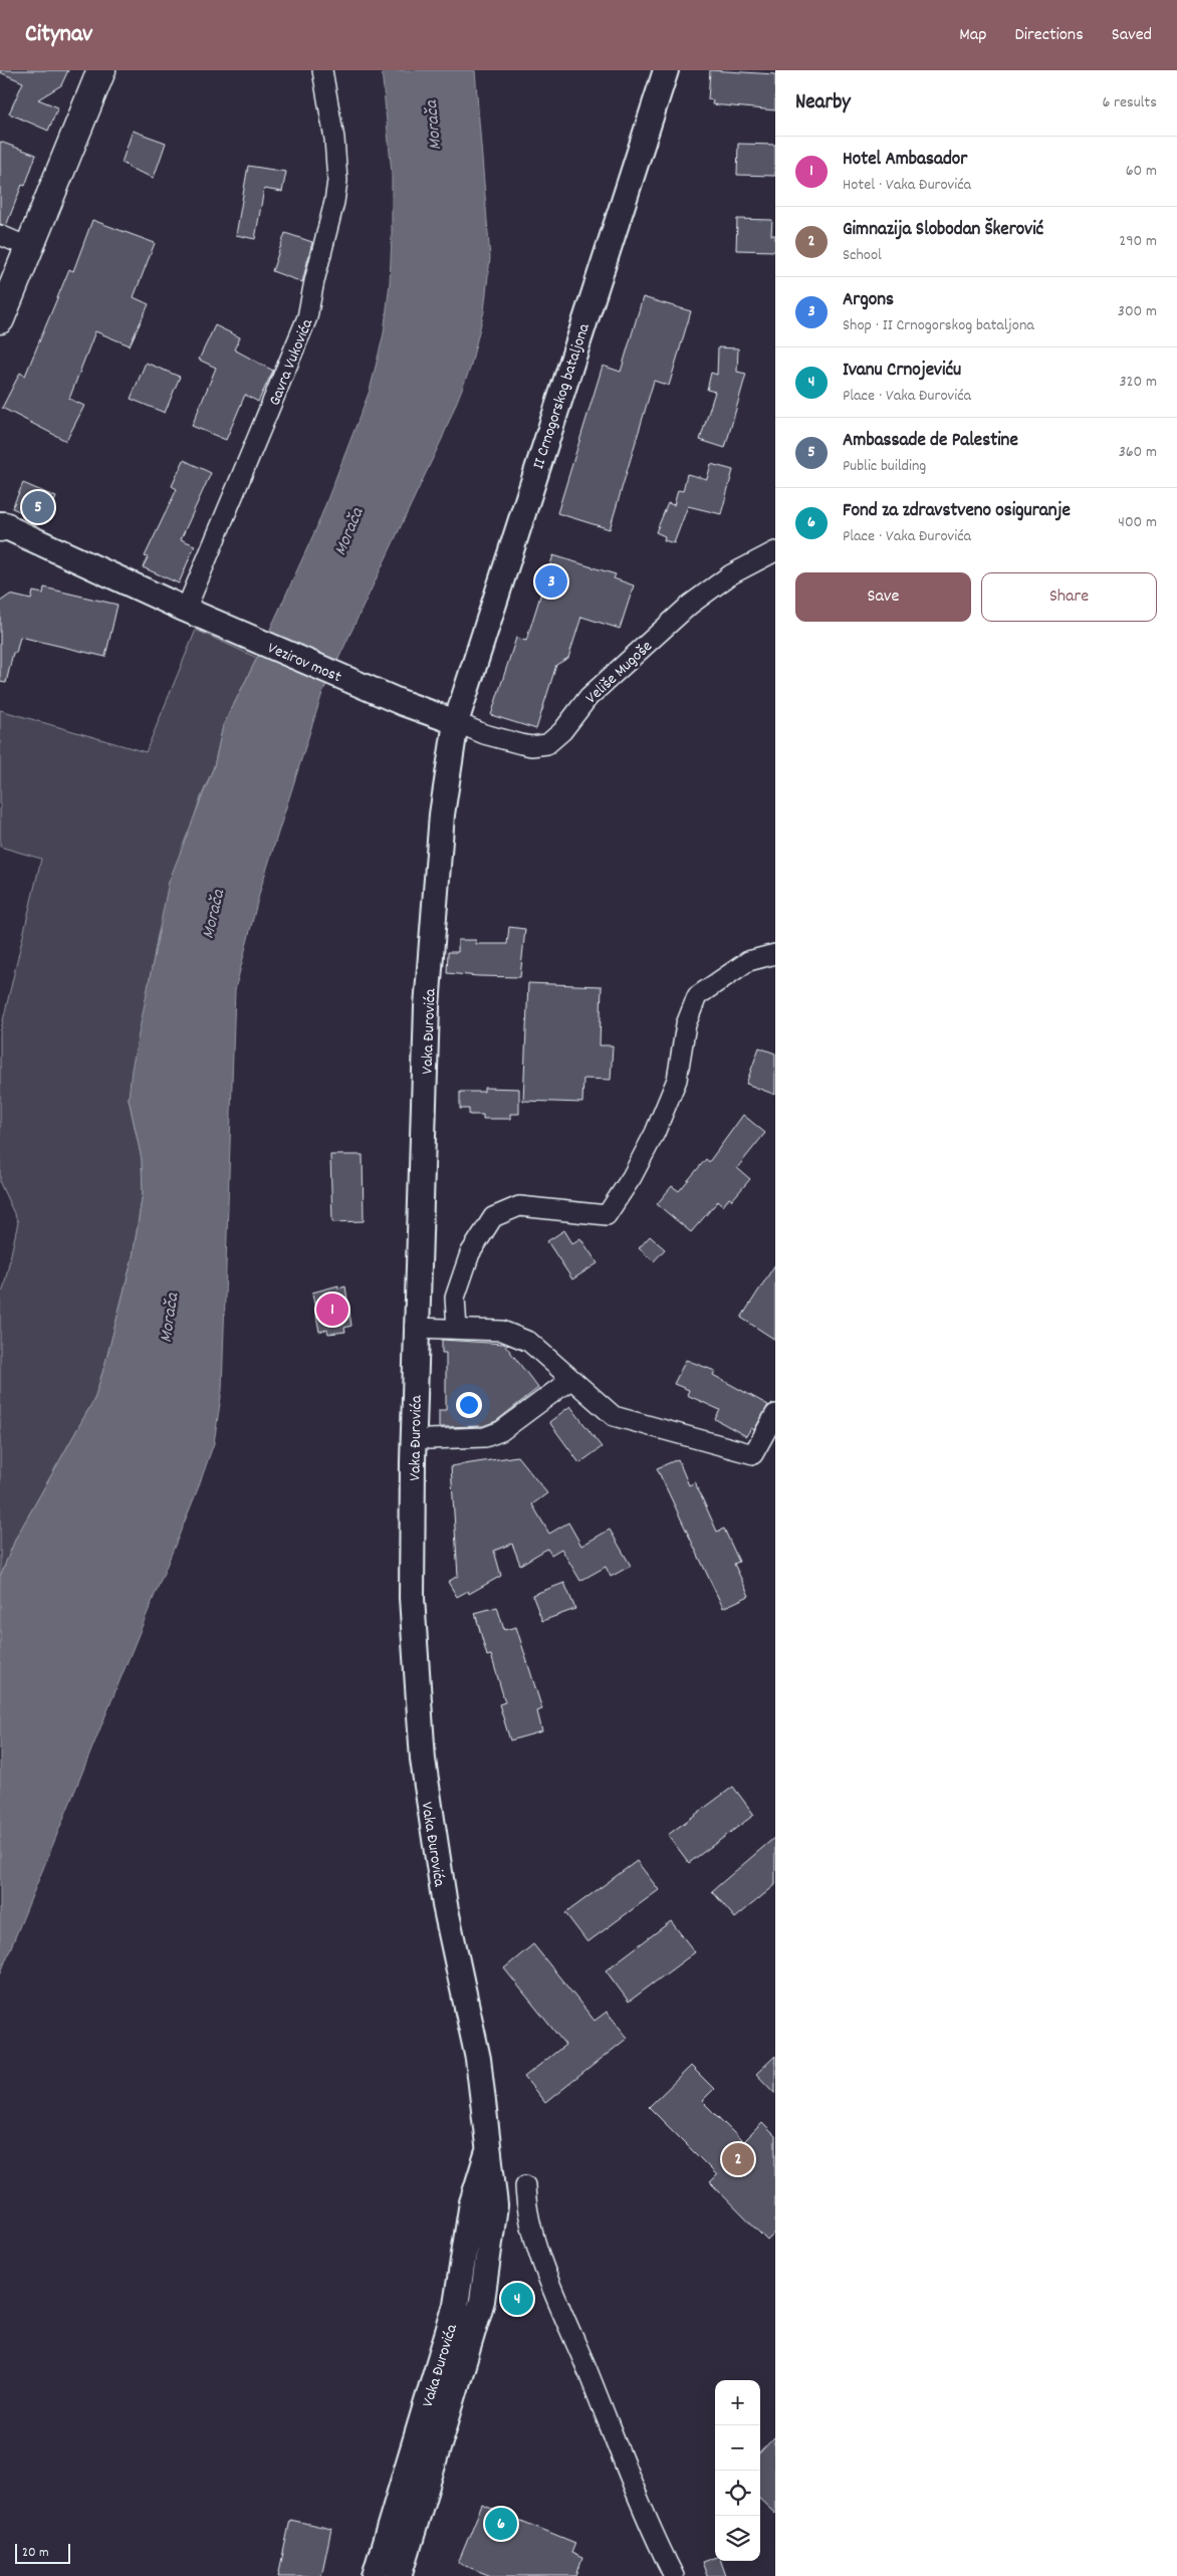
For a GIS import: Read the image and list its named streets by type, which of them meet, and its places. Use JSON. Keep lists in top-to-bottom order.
{
  "streets": {
    "street": [
      "Gavra Vukovića",
      "II Crnogorskog bataljona",
      "Vezirov most",
      "Veliše Mugoše",
      "Vaka Đurovića"
    ]
  },
  "crossings": [
    ["Gavra Vukovića", "Vezirov most"],
    ["II Crnogorskog bataljona", "Vezirov most"],
    ["II Crnogorskog bataljona", "Veliše Mugoše"],
    ["II Crnogorskog bataljona", "Vaka Đurovića"],
    ["Vezirov most", "Veliše Mugoše"],
    ["Vezirov most", "Vaka Đurovića"],
    ["Veliše Mugoše", "Vaka Đurovića"]
  ],
  "water": ["Morača"],
  "scale_bar": "20 m",
  "page": {
    "header": "Citynav",
    "nav": ["Map", "Directions", "Saved"],
    "heading": ["Nearby", "6 results"],
    "list": [
      {
        "mark": "1",
        "name": "Hotel Ambasador",
        "note": "Hotel · Vaka Đurovića",
        "value": "60 m"
      },
      {
        "mark": "2",
        "name": "Gimnazija Slobodan Škerović",
        "note": "School",
        "value": "290 m"
      },
      {
        "mark": "3",
        "name": "Argons",
        "note": "Shop · II Crnogorskog bataljona",
        "value": "300 m"
      },
      {
        "mark": "4",
        "name": "Ivanu Crnojeviću",
        "note": "Place · Vaka Đurovića",
        "value": "320 m"
      },
      {
        "mark": "5",
        "name": "Ambassade de Palestine",
        "note": "Public building",
        "value": "360 m"
      },
      {
        "mark": "6",
        "name": "Fond za zdravstveno osiguranje",
        "note": "Place · Vaka Đurovića",
        "value": "400 m"
      }
    ],
    "pins": [
      "5",
      "3",
      "1",
      "2",
      "4",
      "6"
    ],
    "buttons": ["Save", "Share"],
    "map_buttons": ["+", "−"],
    "scale": "20 m"
  }
}
